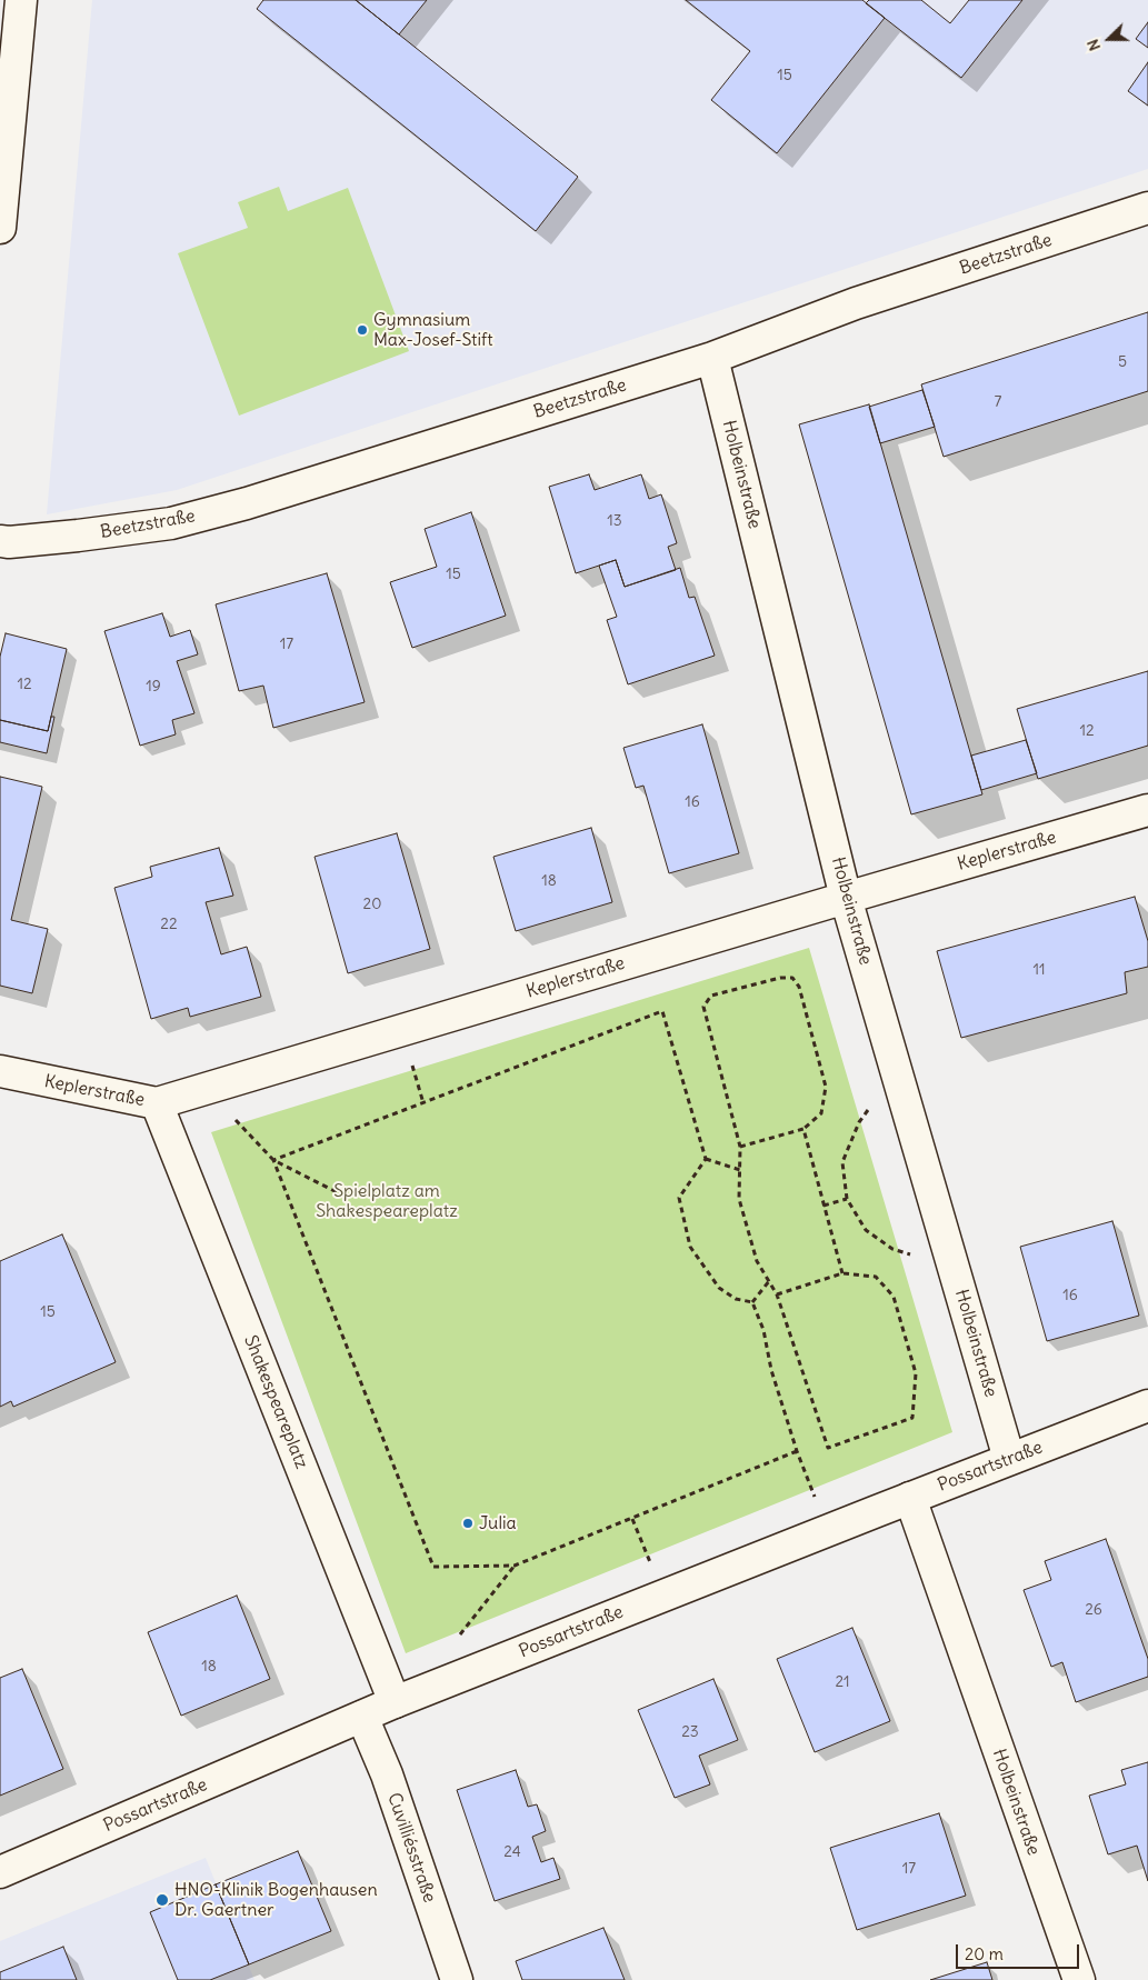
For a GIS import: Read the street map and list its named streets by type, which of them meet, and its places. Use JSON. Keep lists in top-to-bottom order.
{
  "streets": {
    "street": [
      "Beetzstraße",
      "Holbeinstraße",
      "Keplerstraße",
      "Shakespeareplatz",
      "Possartstraße",
      "Cuvilliésstraße"
    ]
  },
  "crossings": [
    ["Beetzstraße", "Holbeinstraße"],
    ["Holbeinstraße", "Keplerstraße"],
    ["Holbeinstraße", "Possartstraße"],
    ["Keplerstraße", "Shakespeareplatz"],
    ["Shakespeareplatz", "Possartstraße"],
    ["Possartstraße", "Cuvilliésstraße"]
  ],
  "parks": ["Spielplatz am Shakespeareplatz"],
  "places": ["Gymnasium Max-Josef-Stift", "Julia", "HNO-Klinik Bogenhausen Dr. Gaertner"],
  "house_numbers": [
    "15",
    "5",
    "7",
    "13",
    "15",
    "17",
    "12",
    "19",
    "12",
    "16",
    "18",
    "20",
    "22",
    "11",
    "16",
    "15",
    "26",
    "18",
    "21",
    "23",
    "24",
    "17"
  ],
  "scale_bar": "20 m",
  "north": "left"
}
